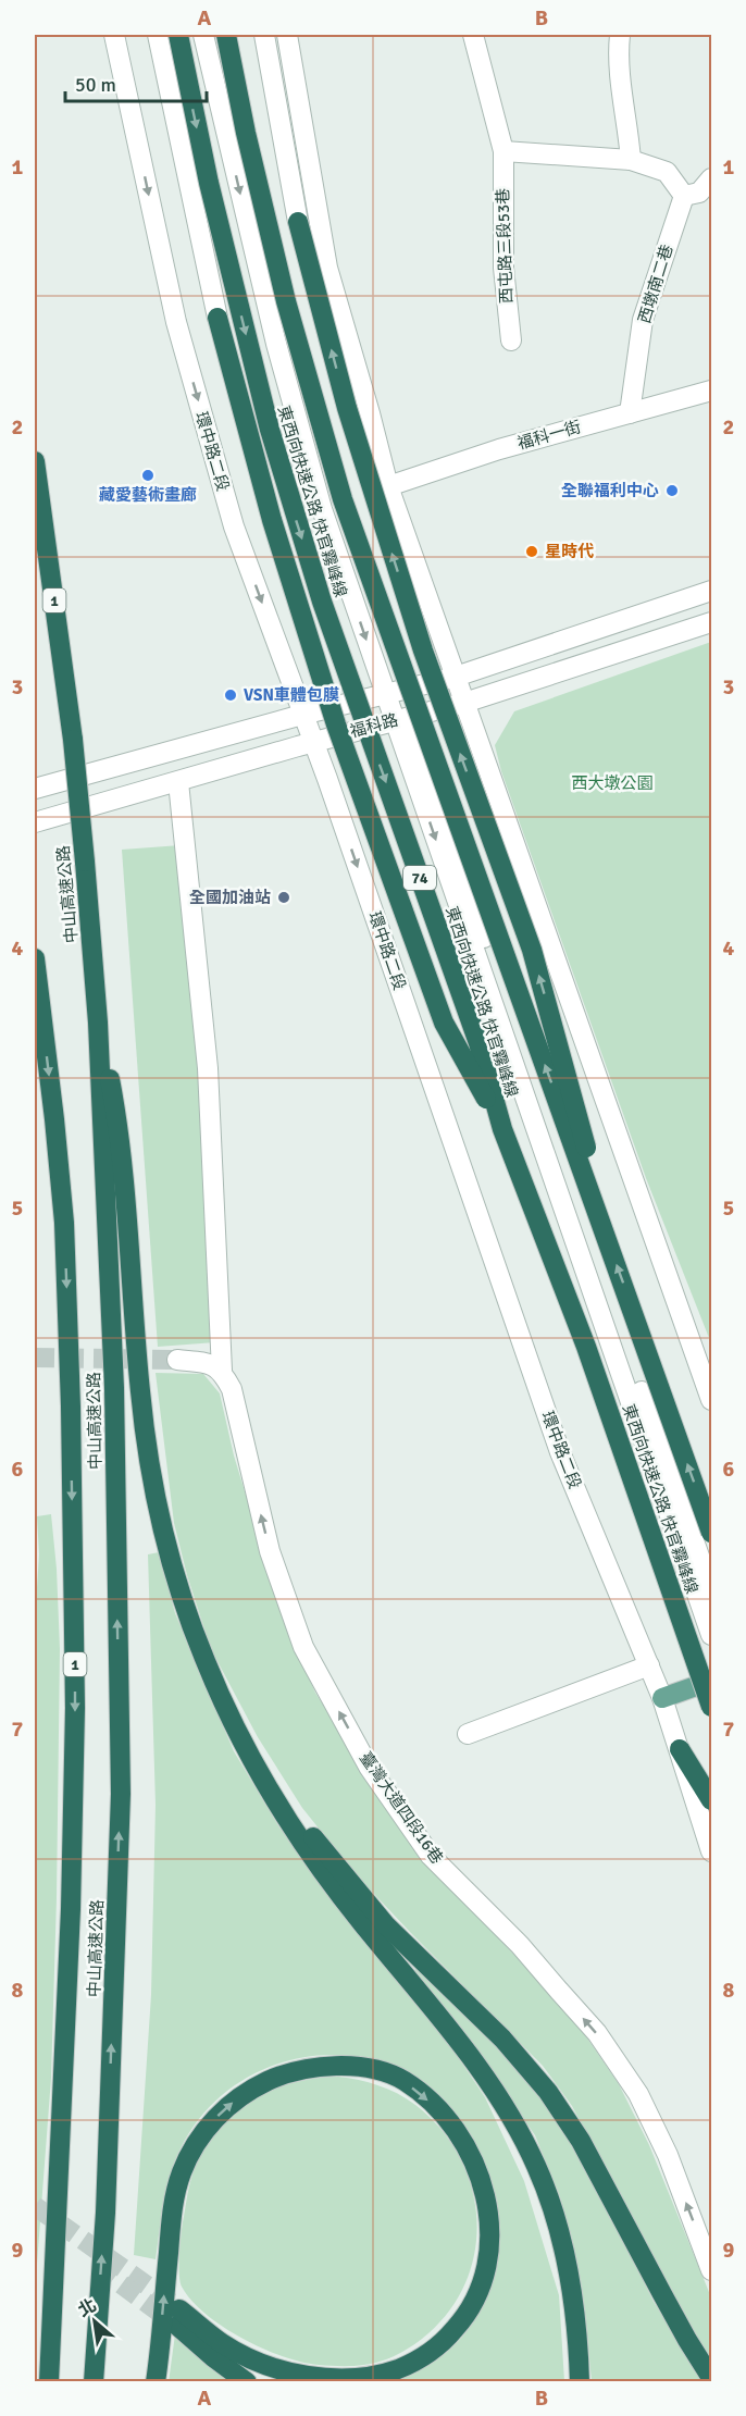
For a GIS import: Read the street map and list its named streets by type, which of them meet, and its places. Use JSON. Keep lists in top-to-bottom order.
{
  "streets": {
    "highway": [
      "東西向快速公路 快官霧峰線",
      "1",
      "74",
      "中山高速公路"
    ],
    "street": [
      "西屯路三段53巷",
      "西墩南二巷",
      "福科一街",
      "環中路二段",
      "福科路",
      "臺灣大道四段16巷"
    ]
  },
  "crossings": [
    ["西墩南二巷", "福科一街"],
    ["環中路二段", "福科路"],
    ["東西向快速公路 快官霧峰線", "74"],
    ["福科路", "臺灣大道四段16巷"]
  ],
  "one_way": ["臺灣大道四段16巷"],
  "parks": ["西大墩公園"],
  "places": [
    "藏愛藝術畫廊",
    "全聯福利中心",
    "星時代",
    "VSN車體包膜",
    "全國加油站"
  ],
  "scale_bar": "50 m",
  "north": "top left",
  "grid": {
    "columns": ["A", "B"],
    "rows": [
      "1",
      "2",
      "3",
      "4",
      "5",
      "6",
      "7",
      "8",
      "9"
    ]
  }
}
